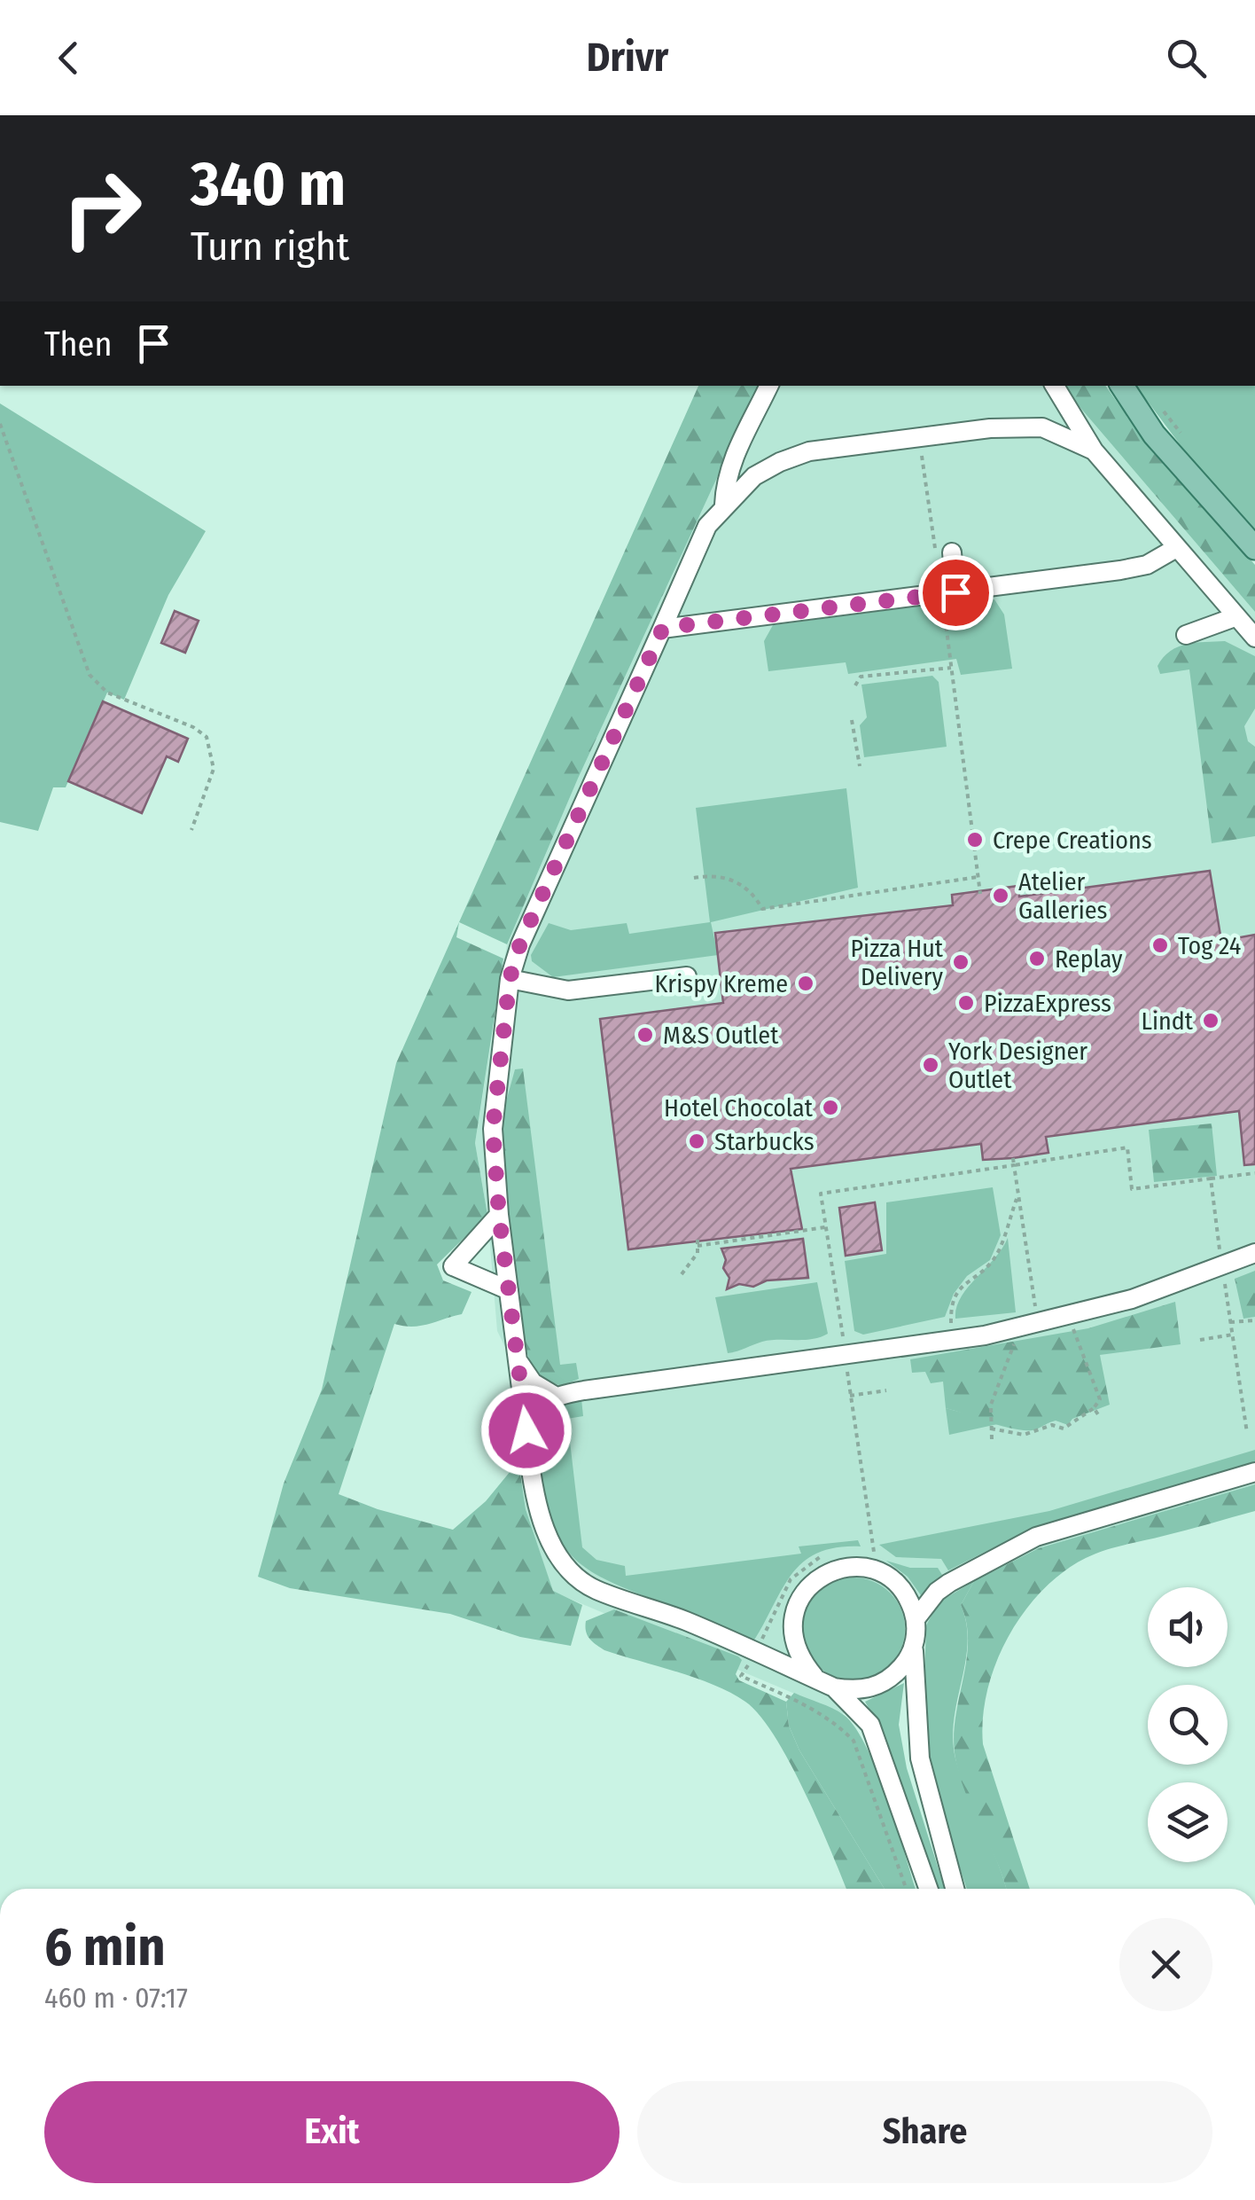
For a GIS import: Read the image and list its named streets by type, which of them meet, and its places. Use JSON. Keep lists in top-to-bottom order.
{
  "places": [
    "Crepe Creations",
    "Atelier Galleries",
    "Tog 24",
    "Replay",
    "Pizza Hut Delivery",
    "Krispy Kreme",
    "PizzaExpress",
    "Lindt",
    "M&S Outlet",
    "York Designer Outlet",
    "Hotel Chocolat",
    "Starbucks"
  ],
  "page": {
    "header": "Drivr",
    "turn": ["340 m", "Turn right"],
    "then": "Then",
    "heading": ["6 min", "460 m · 07:17"],
    "buttons": ["Exit", "Share"]
  }
}
